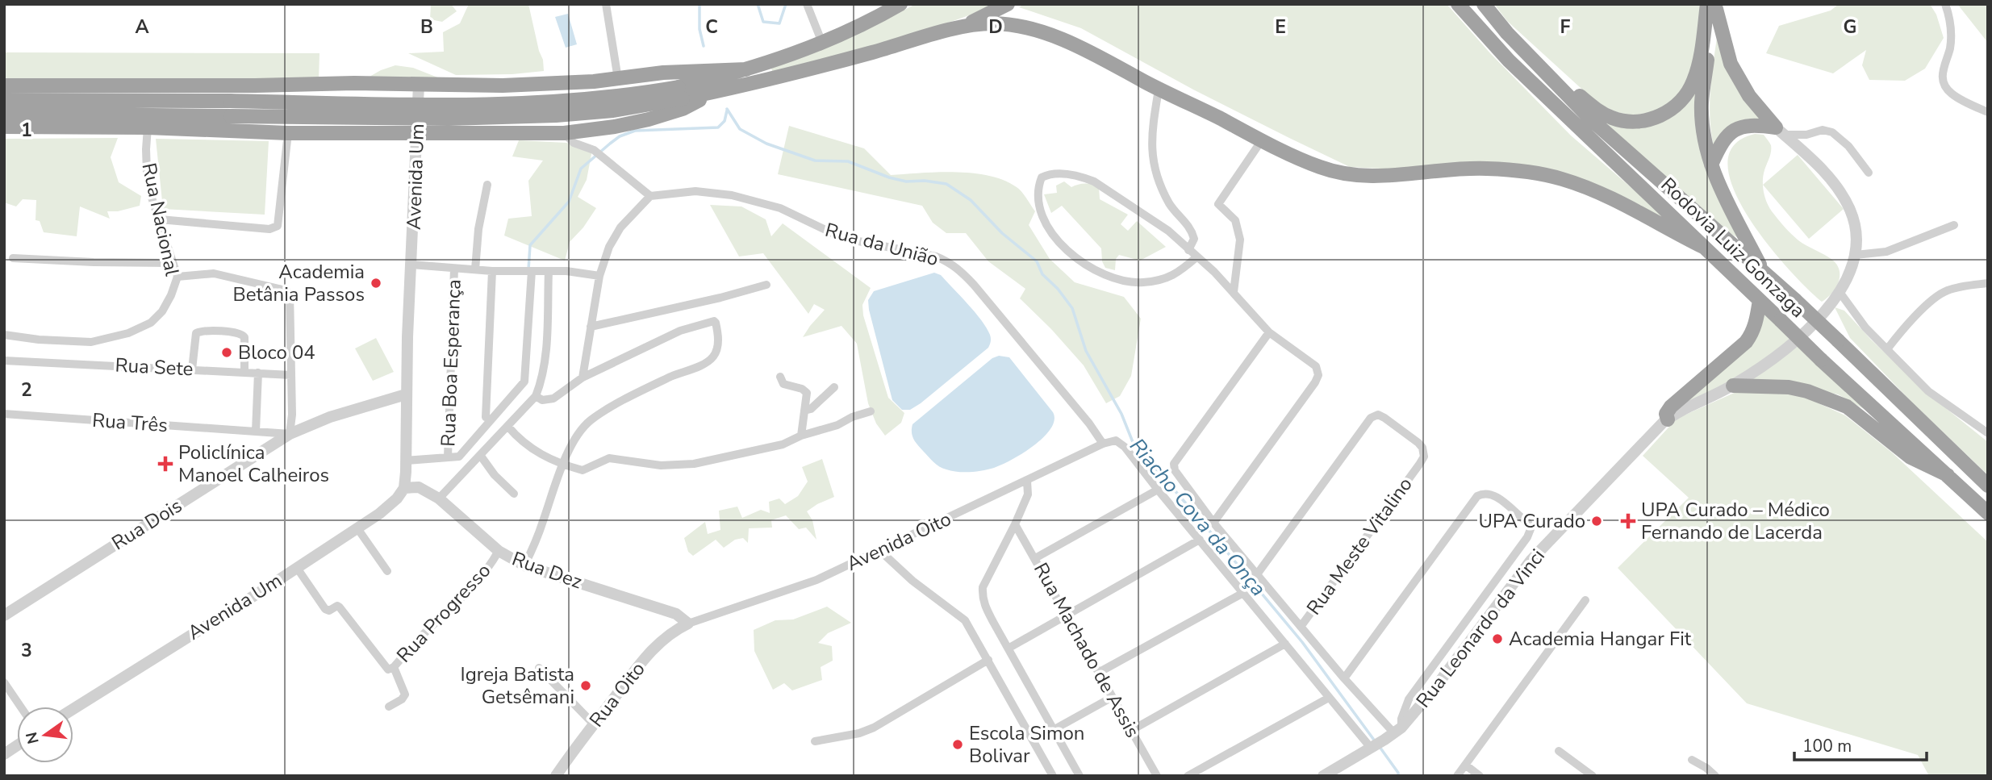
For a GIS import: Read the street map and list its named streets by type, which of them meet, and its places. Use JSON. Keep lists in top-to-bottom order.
{
  "streets": {
    "highway": ["Rodovia Luiz Gonzaga"],
    "street": [
      "Avenida Um",
      "Rua Nacional",
      "Rua da União",
      "Rua Boa Esperança",
      "Rua Sete",
      "Rua Três",
      "Rua Dois",
      "Avenida Oito",
      "Rua Meste Vitalino",
      "Rua Dez",
      "Rua Progresso",
      "Rua Leonardo da Vinci",
      "Rua Machado de Assis",
      "Rua Oito"
    ]
  },
  "crossings": [
    ["Avenida Um", "Rua Três"],
    ["Avenida Um", "Rua Dez"],
    ["Rua da União", "Avenida Oito"],
    ["Rua Três", "Rua Dois"],
    ["Avenida Oito", "Rua Dez"],
    ["Avenida Oito", "Rua Oito"],
    ["Rua Dez", "Rua Progresso"],
    ["Rua Dez", "Rua Oito"]
  ],
  "water": ["Riacho Cova da Onça"],
  "places": {
    "other": [
      "Academia Betânia Passos",
      "Bloco 04",
      "UPA Curado",
      "Academia Hangar Fit",
      "Igreja Batista Getsêmani",
      "Escola Simon Bolivar"
    ],
    "health": ["Policlínica Manoel Calheiros", "UPA Curado – Médico Fernando de Lacerda"]
  },
  "scale_bar": "100 m",
  "north": "left",
  "grid": {
    "columns": [
      "A",
      "B",
      "C",
      "D",
      "E",
      "F",
      "G"
    ],
    "rows": ["1", "2", "3"]
  }
}
